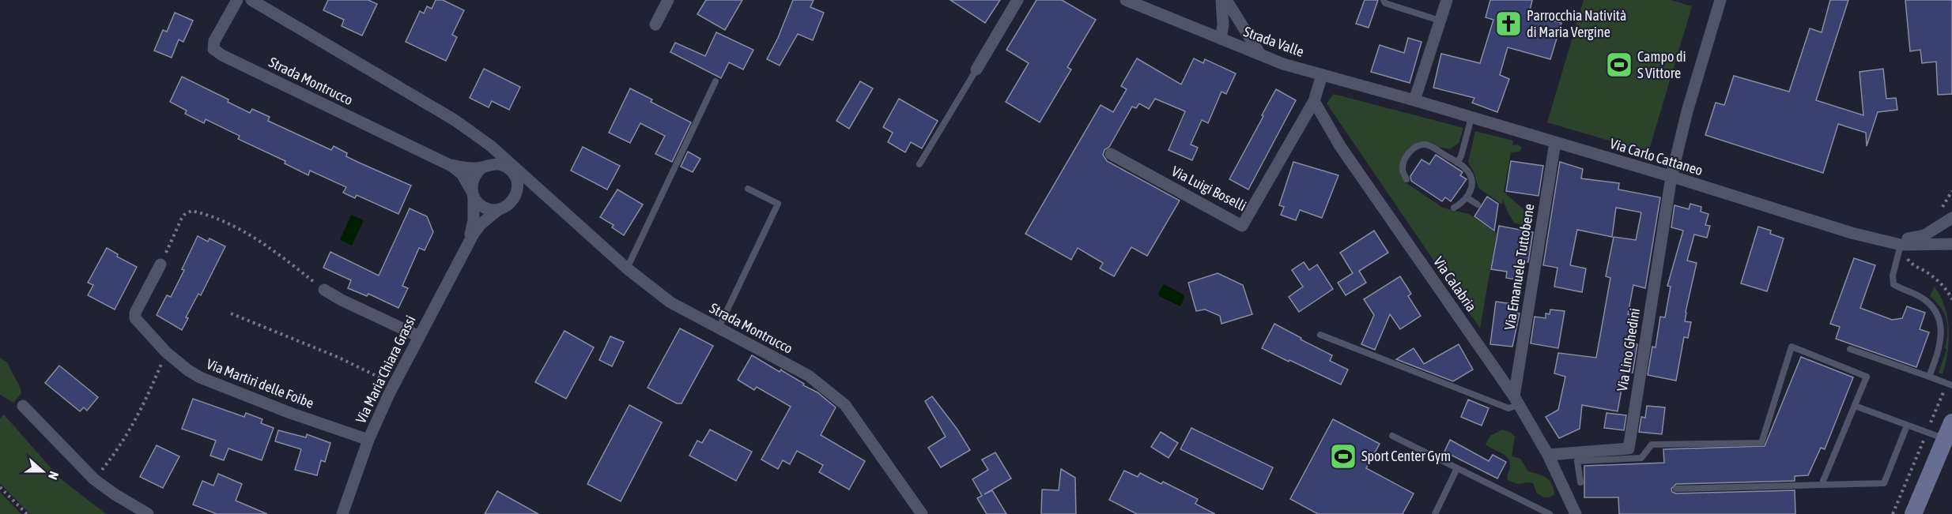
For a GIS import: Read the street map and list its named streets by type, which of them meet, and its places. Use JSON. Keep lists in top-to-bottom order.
{
  "streets": {
    "street": [
      "Strada Valle",
      "Strada Montrucco",
      "Via Carlo Cattaneo",
      "Via Luigi Boselli",
      "Via Emanuele Tuttobene",
      "Via Calabria",
      "Via Lino Ghedini",
      "Via Maria Chiara Grassi",
      "Via Martiri delle Foibe"
    ]
  },
  "crossings": [
    ["Strada Valle", "Via Carlo Cattaneo"],
    ["Strada Montrucco", "Via Maria Chiara Grassi"],
    ["Via Carlo Cattaneo", "Via Emanuele Tuttobene"],
    ["Via Carlo Cattaneo", "Via Lino Ghedini"],
    ["Via Luigi Boselli", "Via Calabria"],
    ["Via Emanuele Tuttobene", "Via Calabria"],
    ["Via Calabria", "Via Lino Ghedini"],
    ["Via Maria Chiara Grassi", "Via Martiri delle Foibe"]
  ],
  "places": {
    "church": ["Parrocchia Natività di Maria Vergine"],
    "sports": ["Campo di S Vittore", "Sport Center Gym"]
  },
  "north": "right"
}
